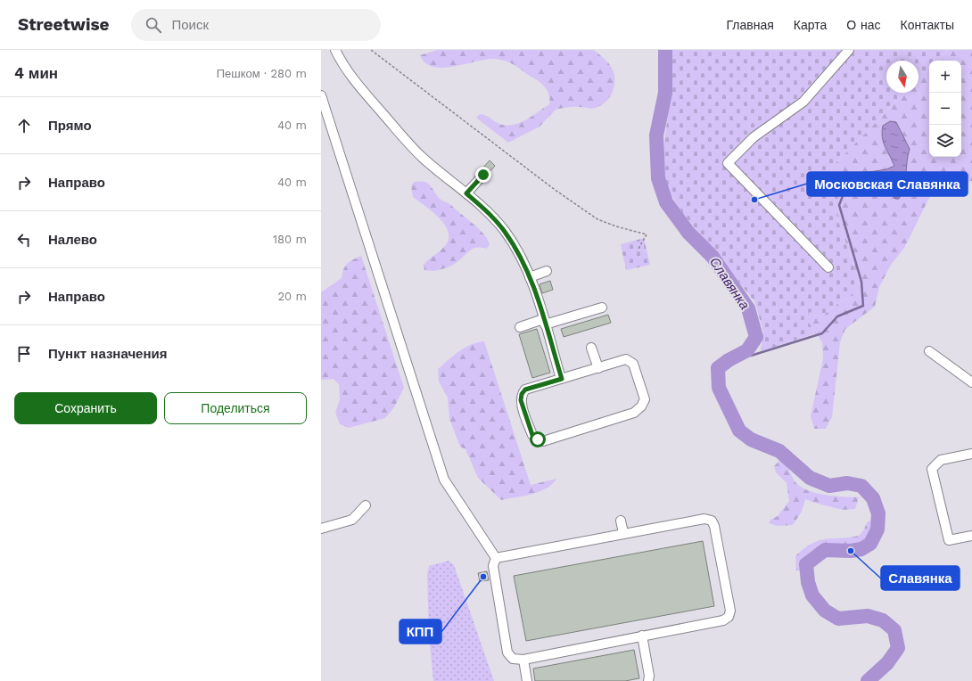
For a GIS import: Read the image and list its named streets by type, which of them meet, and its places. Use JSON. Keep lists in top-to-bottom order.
{
  "water": ["Славянка"],
  "places": ["Московская Славянка", "Славянка", "КПП"],
  "north": "bottom",
  "page": {
    "header": "Streetwise",
    "search": "Поиск",
    "nav": [
      "Главная",
      "Карта",
      "О нас",
      "Контакты"
    ],
    "heading": ["4 мин", "Пешком · 280 m"],
    "map_buttons": ["+", "−"],
    "list": [
      ["Прямо", "40 m"],
      ["Направо", "40 m"],
      ["Налево", "180 m"],
      ["Направо", "20 m"],
      "Пункт назначения"
    ],
    "buttons": ["Сохранить", "Поделиться"]
  }
}
